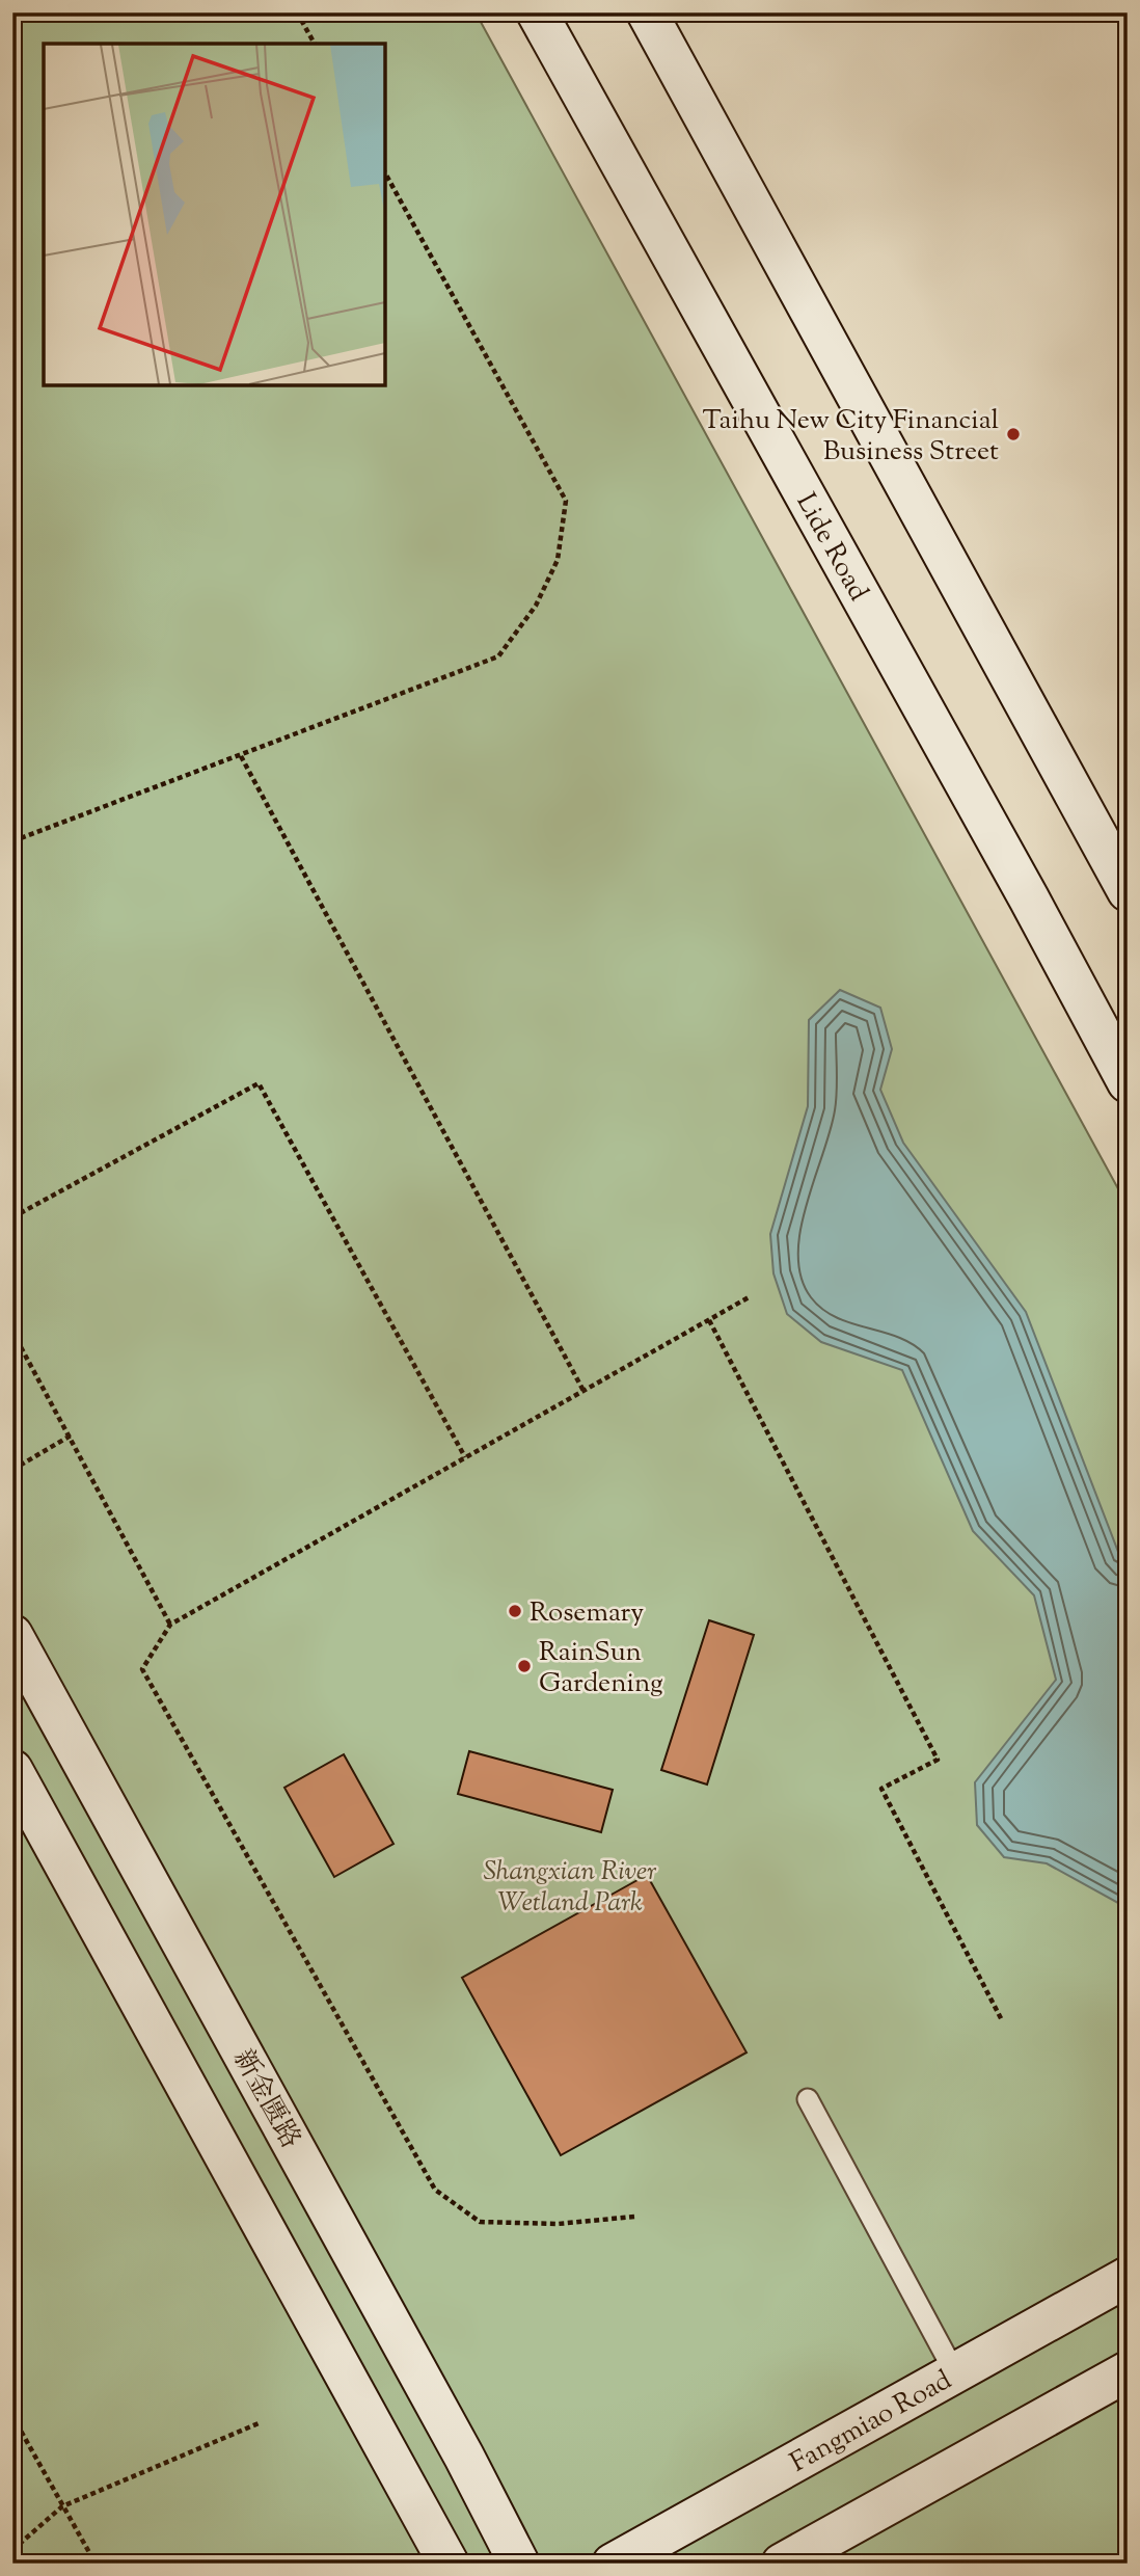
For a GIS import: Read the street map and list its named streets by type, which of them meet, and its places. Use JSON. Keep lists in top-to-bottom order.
{
  "streets": {
    "street": ["Lide Road", "新金匮路", "Fangmiao Road"]
  },
  "parks": ["Shangxian River Wetland Park"],
  "places": ["Taihu New City Financial Business Street", "Rosemary", "RainSun Gardening"]
}
